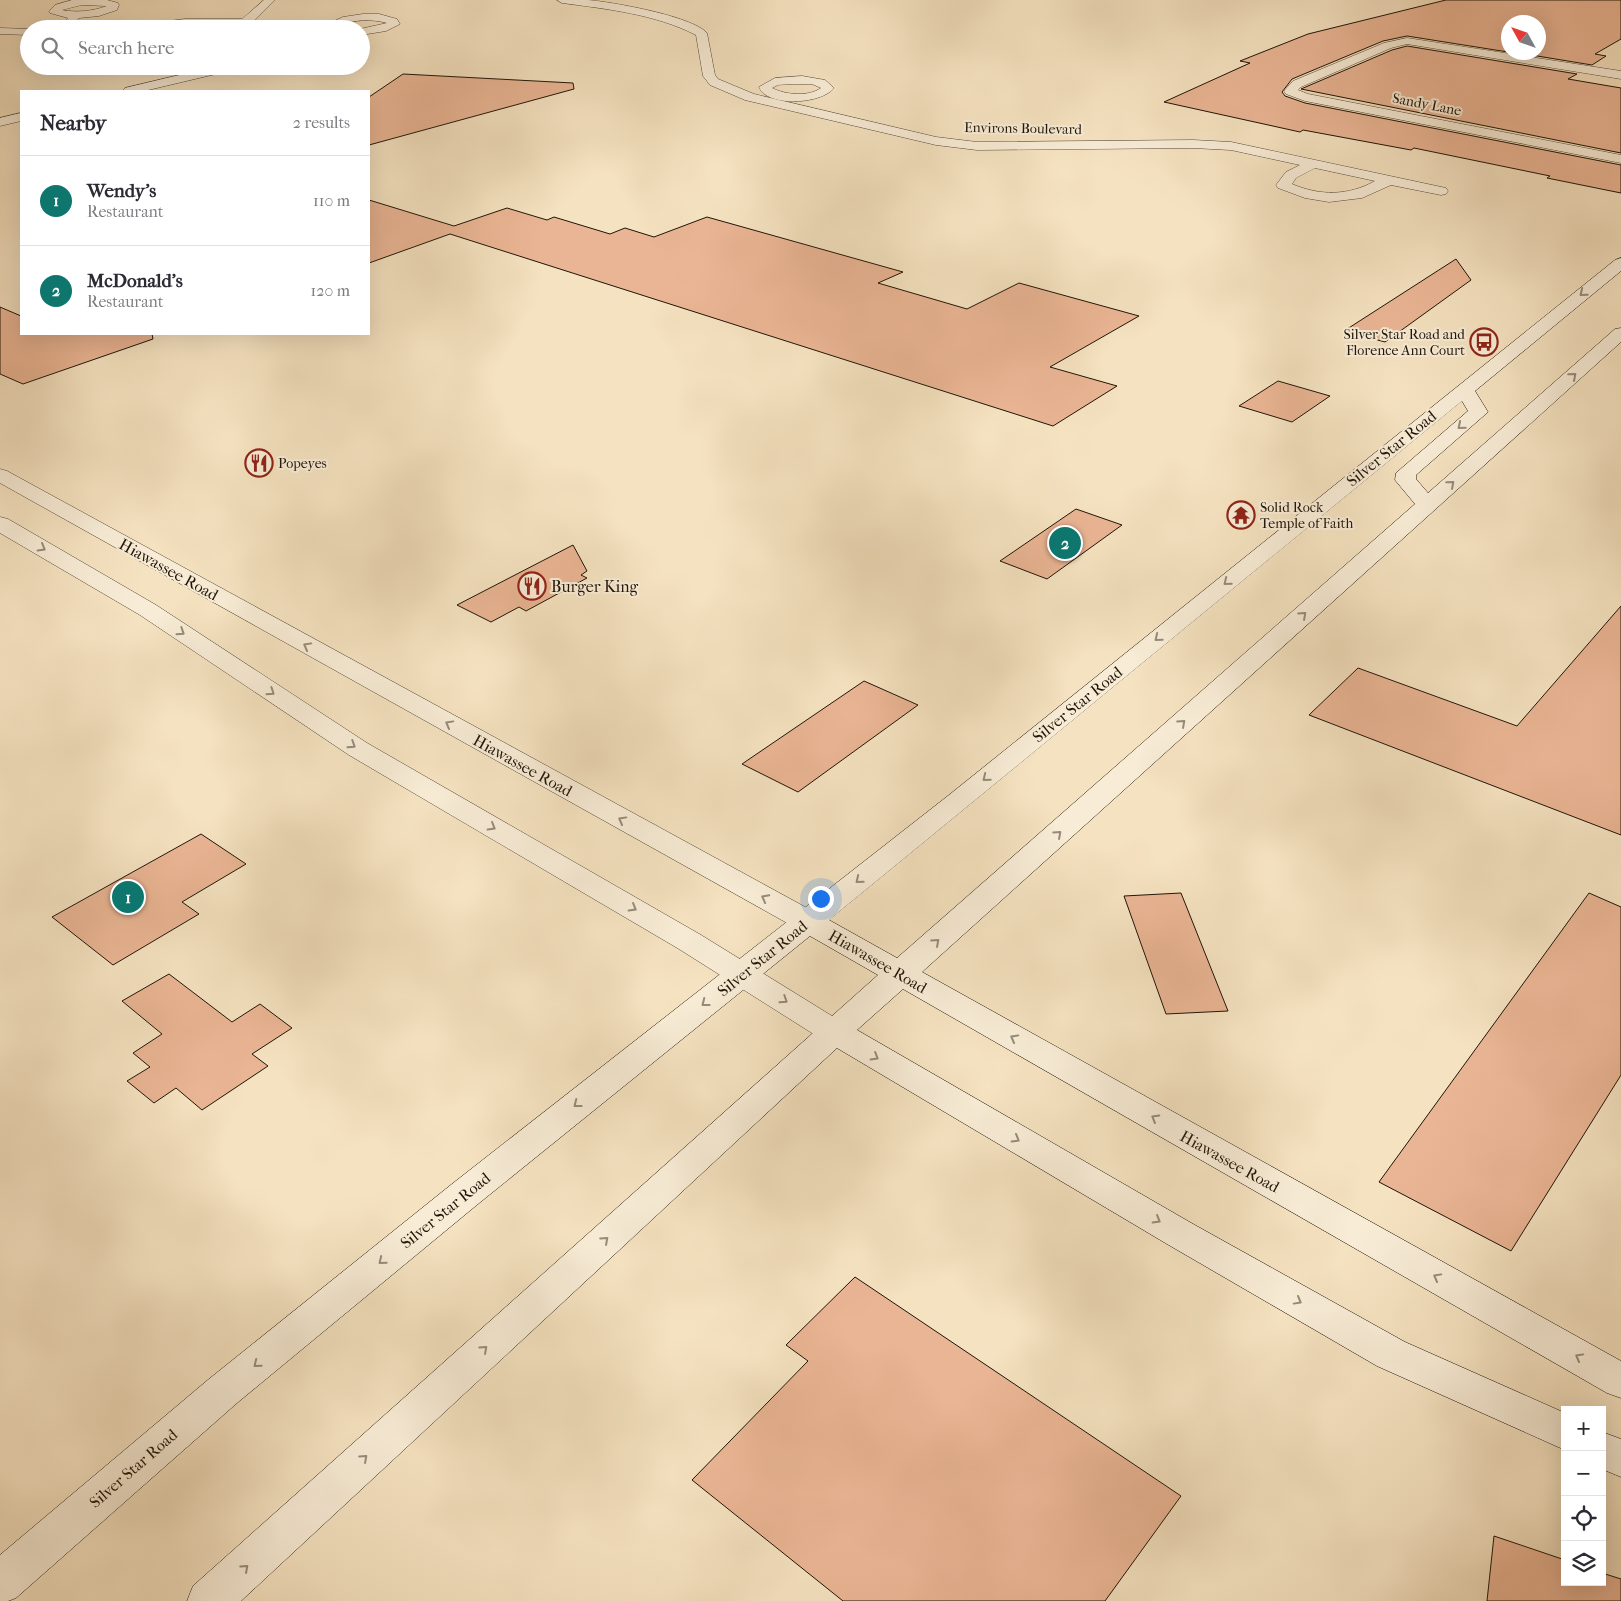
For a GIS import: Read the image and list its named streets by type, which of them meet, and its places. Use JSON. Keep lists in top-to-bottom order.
{
  "streets": {
    "street": [
      "Sandy Lane",
      "Environs Boulevard",
      "Silver Star Road",
      "Hiawassee Road"
    ]
  },
  "crossings": [
    ["Silver Star Road", "Hiawassee Road"]
  ],
  "places": {
    "bus stop": ["Silver Star Road and Florence Ann Court"],
    "restaurant": ["Popeyes", "Burger King"],
    "temple": ["Solid Rock Temple of Faith"]
  },
  "north": "top left",
  "page": {
    "search": "Search here",
    "heading": ["Nearby", "2 results"],
    "list": [
      {
        "mark": "1",
        "name": "Wendy's",
        "note": "Restaurant",
        "value": "110 m"
      },
      {
        "mark": "2",
        "name": "McDonald's",
        "note": "Restaurant",
        "value": "120 m"
      }
    ],
    "pins": ["2", "1"],
    "map_buttons": ["+", "−"]
  }
}
